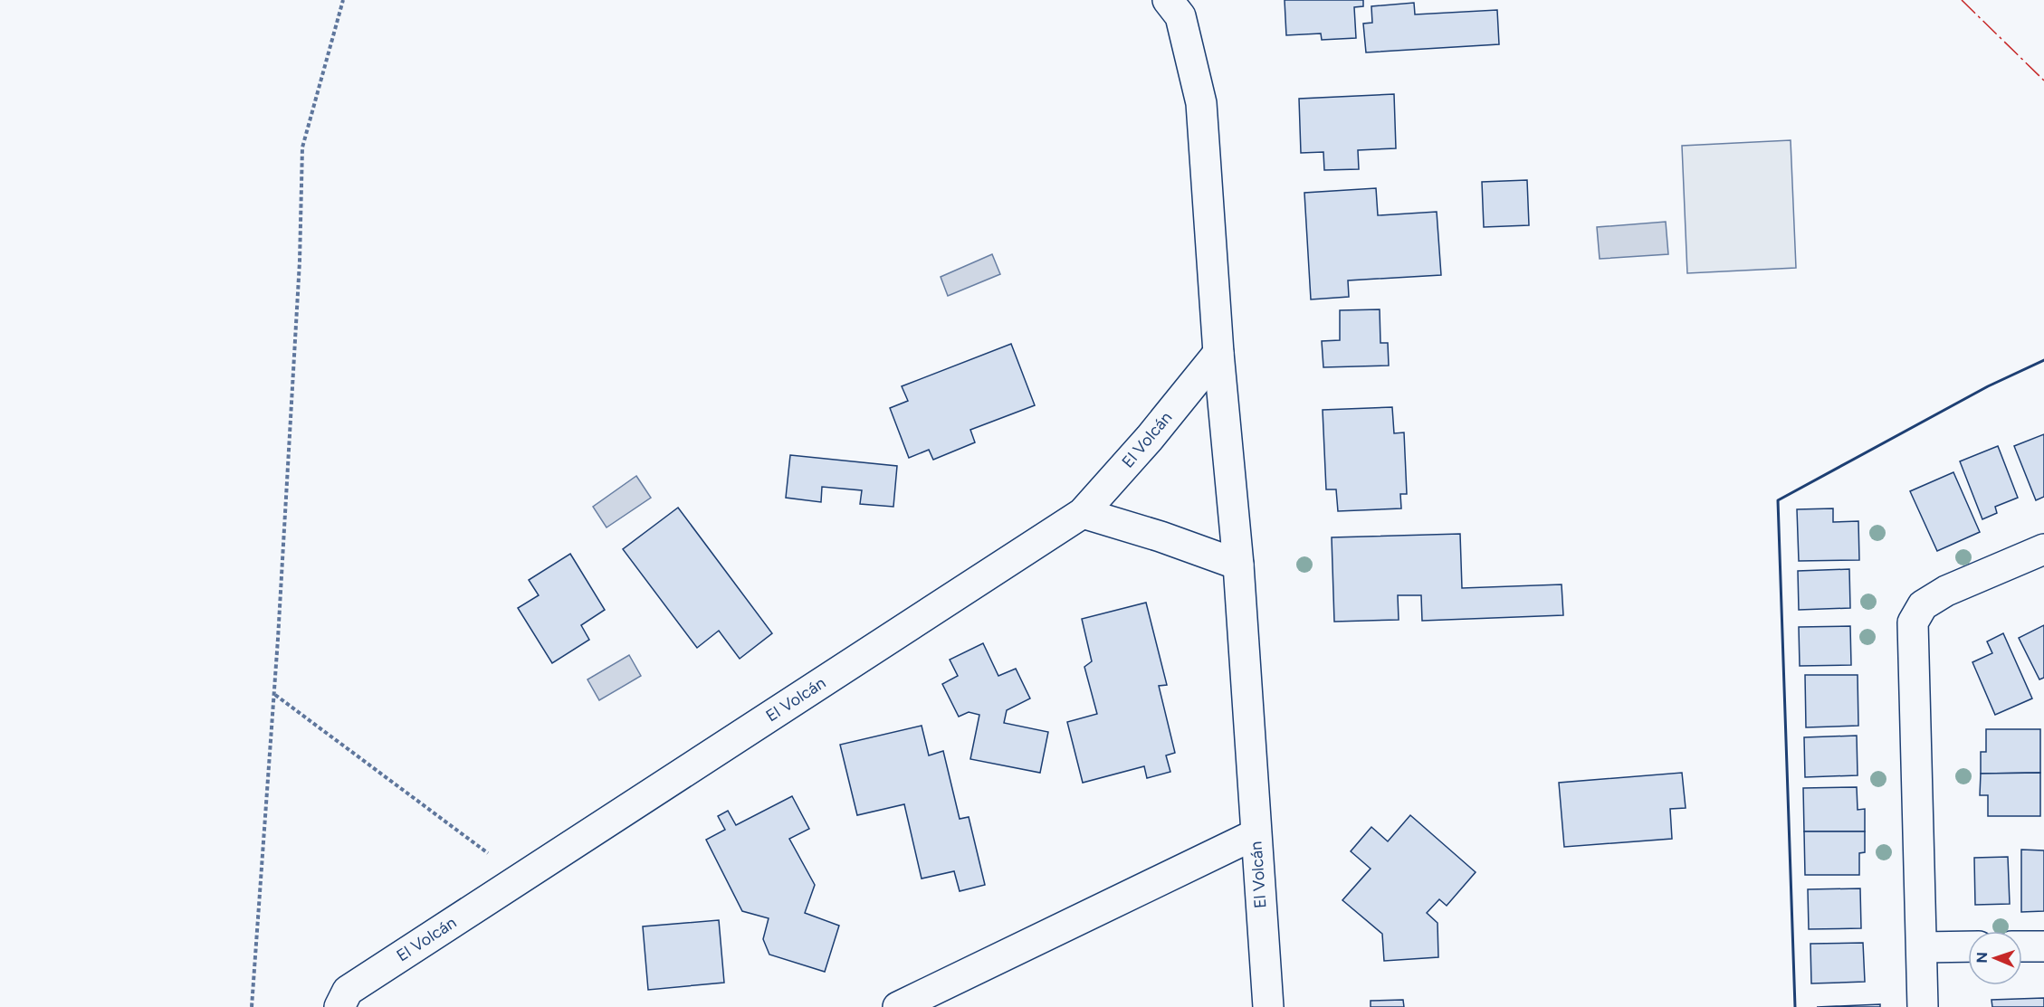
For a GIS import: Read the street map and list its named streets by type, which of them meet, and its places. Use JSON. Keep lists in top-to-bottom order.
{
  "streets": {
    "street": ["El Volcán"]
  },
  "north": "left"
}
